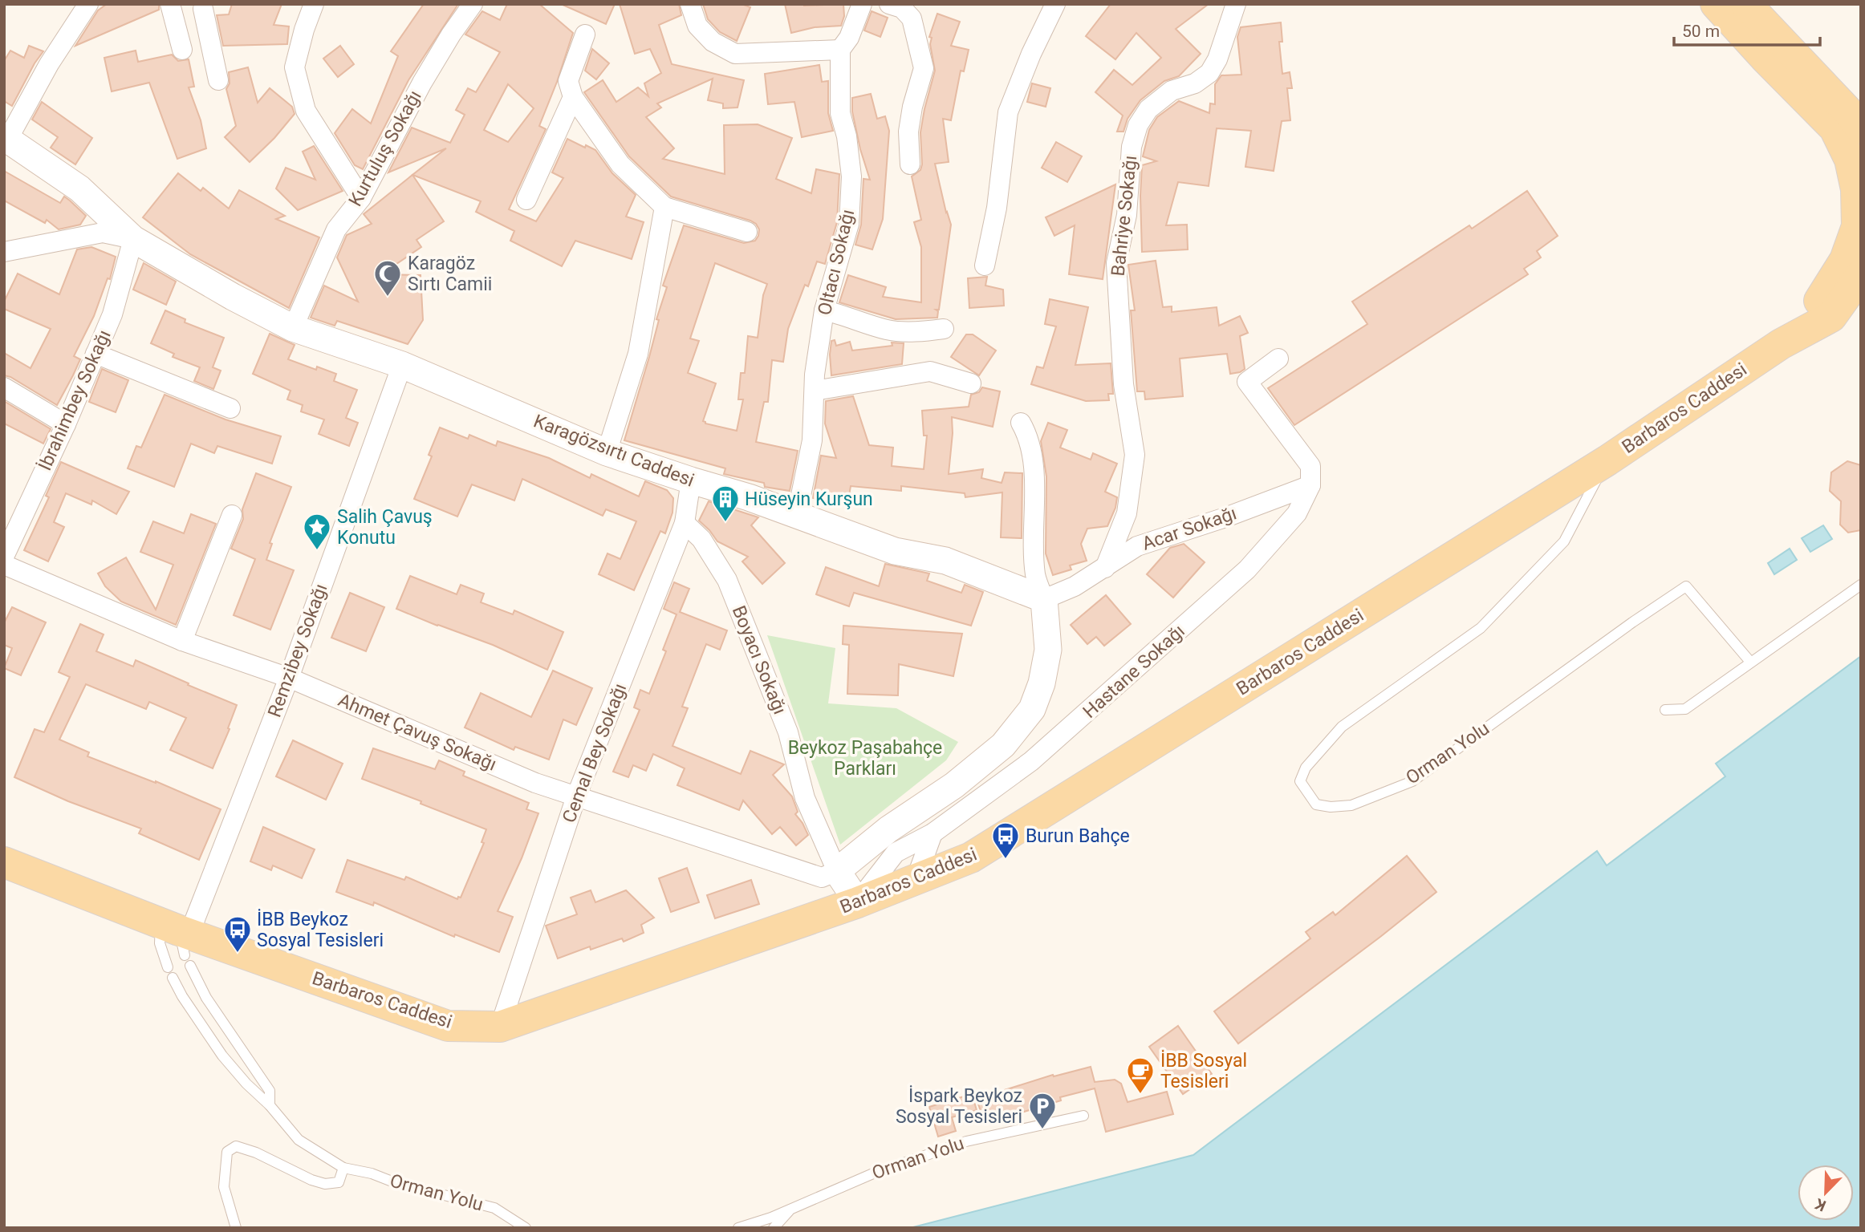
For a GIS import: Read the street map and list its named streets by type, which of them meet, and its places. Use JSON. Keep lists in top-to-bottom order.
{
  "streets": {
    "main road": ["Barbaros Caddesi"],
    "street": [
      "Kurtuluş Sokağı",
      "Bahriye Sokağı",
      "Oltacı Sokağı",
      "İbrahimbey Sokağı",
      "Karagözsırtı Caddesi",
      "Acar Sokağı",
      "Remzibey Sokağı",
      "Boyacı Sokağı",
      "Hastane Sokağı",
      "Ahmet Çavuş Sokağı",
      "Cemal Bey Sokağı"
    ],
    "lane": ["Orman Yolu"]
  },
  "crossings": [
    ["Kurtuluş Sokağı", "Karagözsırtı Caddesi"],
    ["Bahriye Sokağı", "Acar Sokağı"],
    ["Oltacı Sokağı", "Karagözsırtı Caddesi"],
    ["İbrahimbey Sokağı", "Karagözsırtı Caddesi"],
    ["Barbaros Caddesi", "Remzibey Sokağı"],
    ["Barbaros Caddesi", "Hastane Sokağı"],
    ["Barbaros Caddesi", "Cemal Bey Sokağı"],
    ["Barbaros Caddesi", "Orman Yolu"],
    ["Karagözsırtı Caddesi", "Acar Sokağı"],
    ["Karagözsırtı Caddesi", "Remzibey Sokağı"],
    ["Karagözsırtı Caddesi", "Cemal Bey Sokağı"],
    ["Acar Sokağı", "Hastane Sokağı"],
    ["Remzibey Sokağı", "Ahmet Çavuş Sokağı"],
    ["Boyacı Sokağı", "Ahmet Çavuş Sokağı"],
    ["Boyacı Sokağı", "Cemal Bey Sokağı"],
    ["Ahmet Çavuş Sokağı", "Cemal Bey Sokağı"]
  ],
  "parks": ["Beykoz Paşabahçe Parkları"],
  "places": {
    "mosque": ["Karagöz Sırtı Camii"],
    "building": ["Hüseyin Kurşun"],
    "place": ["Salih Çavuş Konutu"],
    "bus stop": ["Burun Bahçe", "İBB Beykoz Sosyal Tesisleri"],
    "cafe": ["İBB Sosyal Tesisleri"],
    "parking": ["İspark Beykoz Sosyal Tesisleri"]
  },
  "scale_bar": "50 m",
  "north": "bottom left"
}
